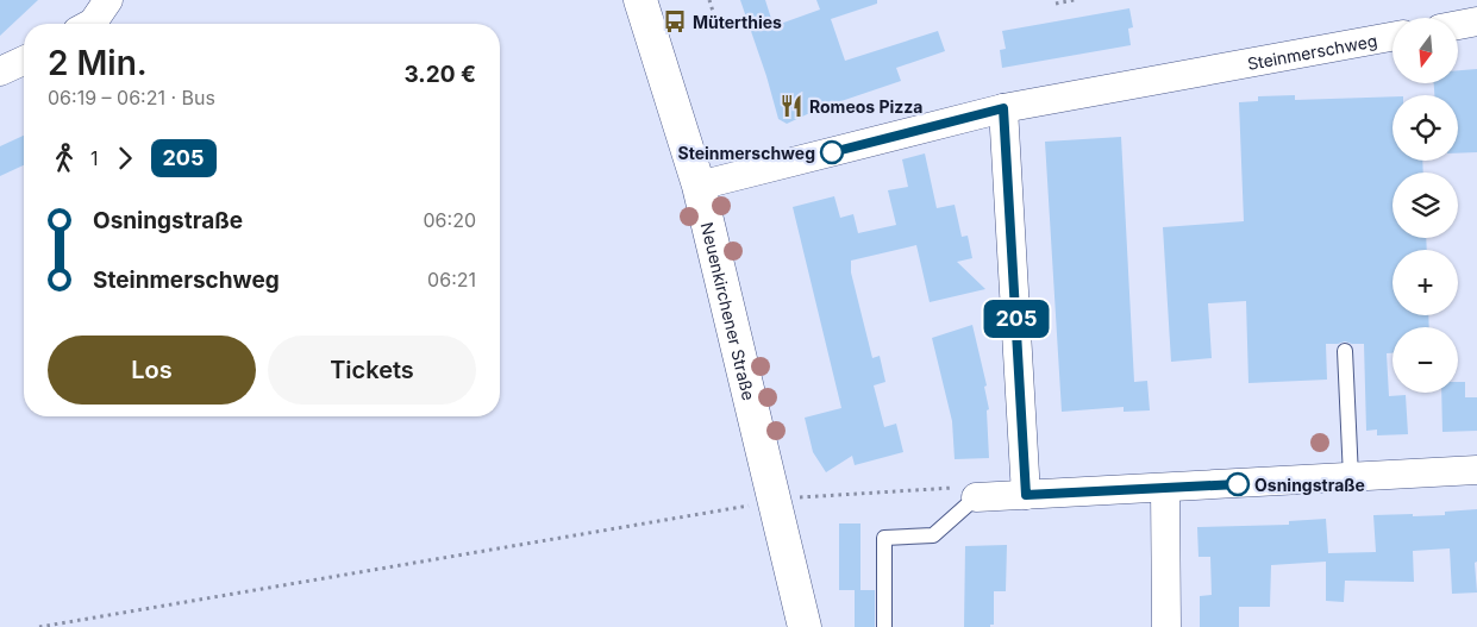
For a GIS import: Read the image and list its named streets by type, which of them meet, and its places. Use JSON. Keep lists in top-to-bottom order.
{
  "streets": {
    "main road": ["Neuenkirchener Straße"],
    "street": ["Steinmerschweg"]
  },
  "crossings": [
    ["Steinmerschweg", "Neuenkirchener Straße"]
  ],
  "places": {
    "bus stop": ["Müterthies"],
    "restaurant": ["Romeos Pizza"],
    "other": ["Steinmerschweg", "Osningstraße"]
  },
  "lines": ["bus line 205"],
  "north": "bottom",
  "page": {
    "on_map": "205",
    "map_buttons": ["+", "−"],
    "heading": ["2 Min.", "06:19 – 06:21 · Bus", "3.20 €"],
    "legs": ["1", "205"],
    "list": [
      {
        "name": "Osningstraße",
        "value": "06:20"
      },
      {
        "name": "Steinmerschweg",
        "value": "06:21"
      }
    ],
    "buttons": ["Los", "Tickets"]
  }
}
